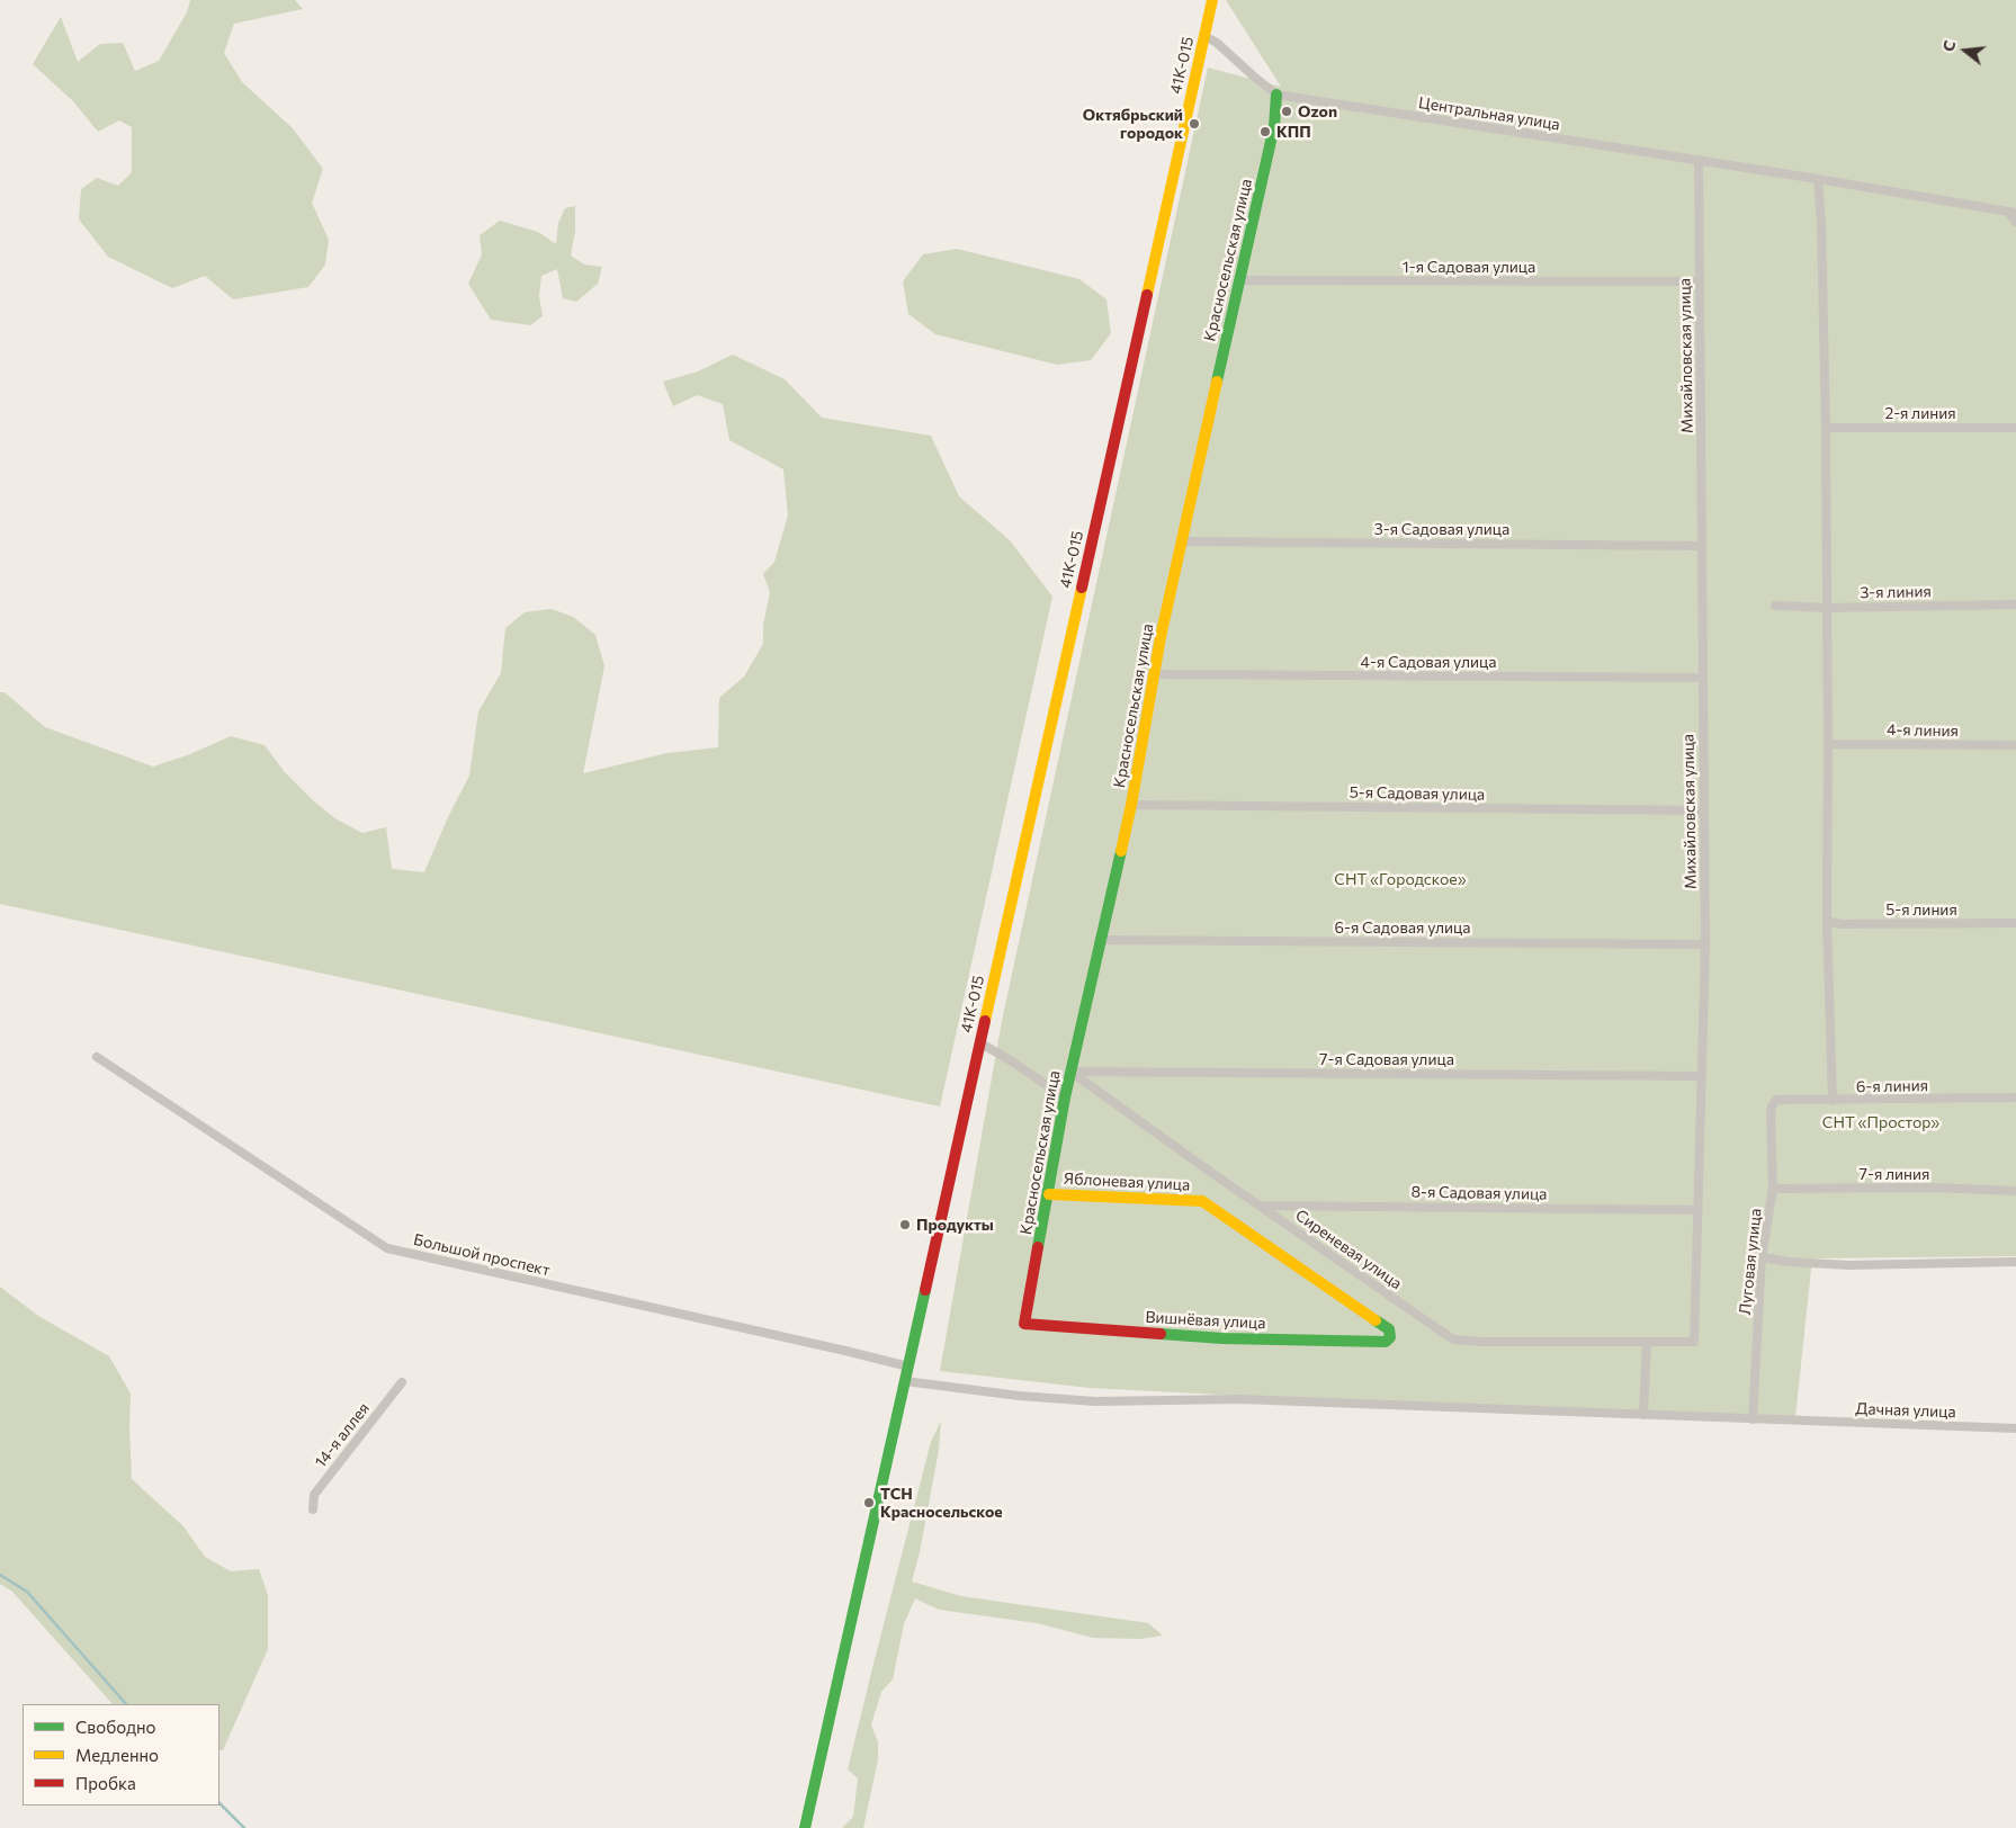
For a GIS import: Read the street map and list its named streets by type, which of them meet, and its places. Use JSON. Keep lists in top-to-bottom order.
{
  "streets": {
    "street": [
      "41К-015",
      "Центральная улица",
      "Красносельская улица",
      "1-я Садовая улица",
      "Михайловская улица",
      "2-я линия",
      "3-я Садовая улица",
      "3-я линия",
      "4-я Садовая улица",
      "4-я линия",
      "5-я Садовая улица",
      "5-я линия",
      "6-я Садовая улица",
      "7-я Садовая улица",
      "6-я линия",
      "7-я линия",
      "Яблоневая улица",
      "8-я Садовая улица",
      "Сиреневая улица",
      "Большой проспект",
      "Луговая улица",
      "Вишнёвая улица",
      "Дачная улица",
      "14-я аллея"
    ]
  },
  "crossings": [
    ["41К-015", "Большой проспект"],
    ["41К-015", "Дачная улица"],
    ["Центральная улица", "Красносельская улица"],
    ["Центральная улица", "Михайловская улица"],
    ["Красносельская улица", "1-я Садовая улица"],
    ["Красносельская улица", "3-я Садовая улица"],
    ["Красносельская улица", "4-я Садовая улица"],
    ["Красносельская улица", "5-я Садовая улица"],
    ["Красносельская улица", "6-я Садовая улица"],
    ["Красносельская улица", "7-я Садовая улица"],
    ["Красносельская улица", "Яблоневая улица"],
    ["Красносельская улица", "Сиреневая улица"],
    ["Красносельская улица", "Вишнёвая улица"],
    ["1-я Садовая улица", "Михайловская улица"],
    ["Михайловская улица", "3-я Садовая улица"],
    ["Михайловская улица", "4-я Садовая улица"],
    ["Михайловская улица", "5-я Садовая улица"],
    ["Михайловская улица", "6-я Садовая улица"],
    ["Михайловская улица", "7-я Садовая улица"],
    ["Михайловская улица", "8-я Садовая улица"],
    ["Михайловская улица", "Сиреневая улица"],
    ["7-я Садовая улица", "Сиреневая улица"],
    ["6-я линия", "Луговая улица"],
    ["7-я линия", "Луговая улица"],
    ["Яблоневая улица", "Вишнёвая улица"],
    ["8-я Садовая улица", "Сиреневая улица"],
    ["Луговая улица", "Дачная улица"]
  ],
  "parks": ["СНТ «Городское»", "СНТ «Простор»"],
  "places": [
    "Ozon",
    "Октябрьский городок",
    "КПП",
    "Продукты",
    "ТСН Красносельское"
  ],
  "legend": ["Свободно", "Медленно", "Пробка"],
  "north": "left"
}
